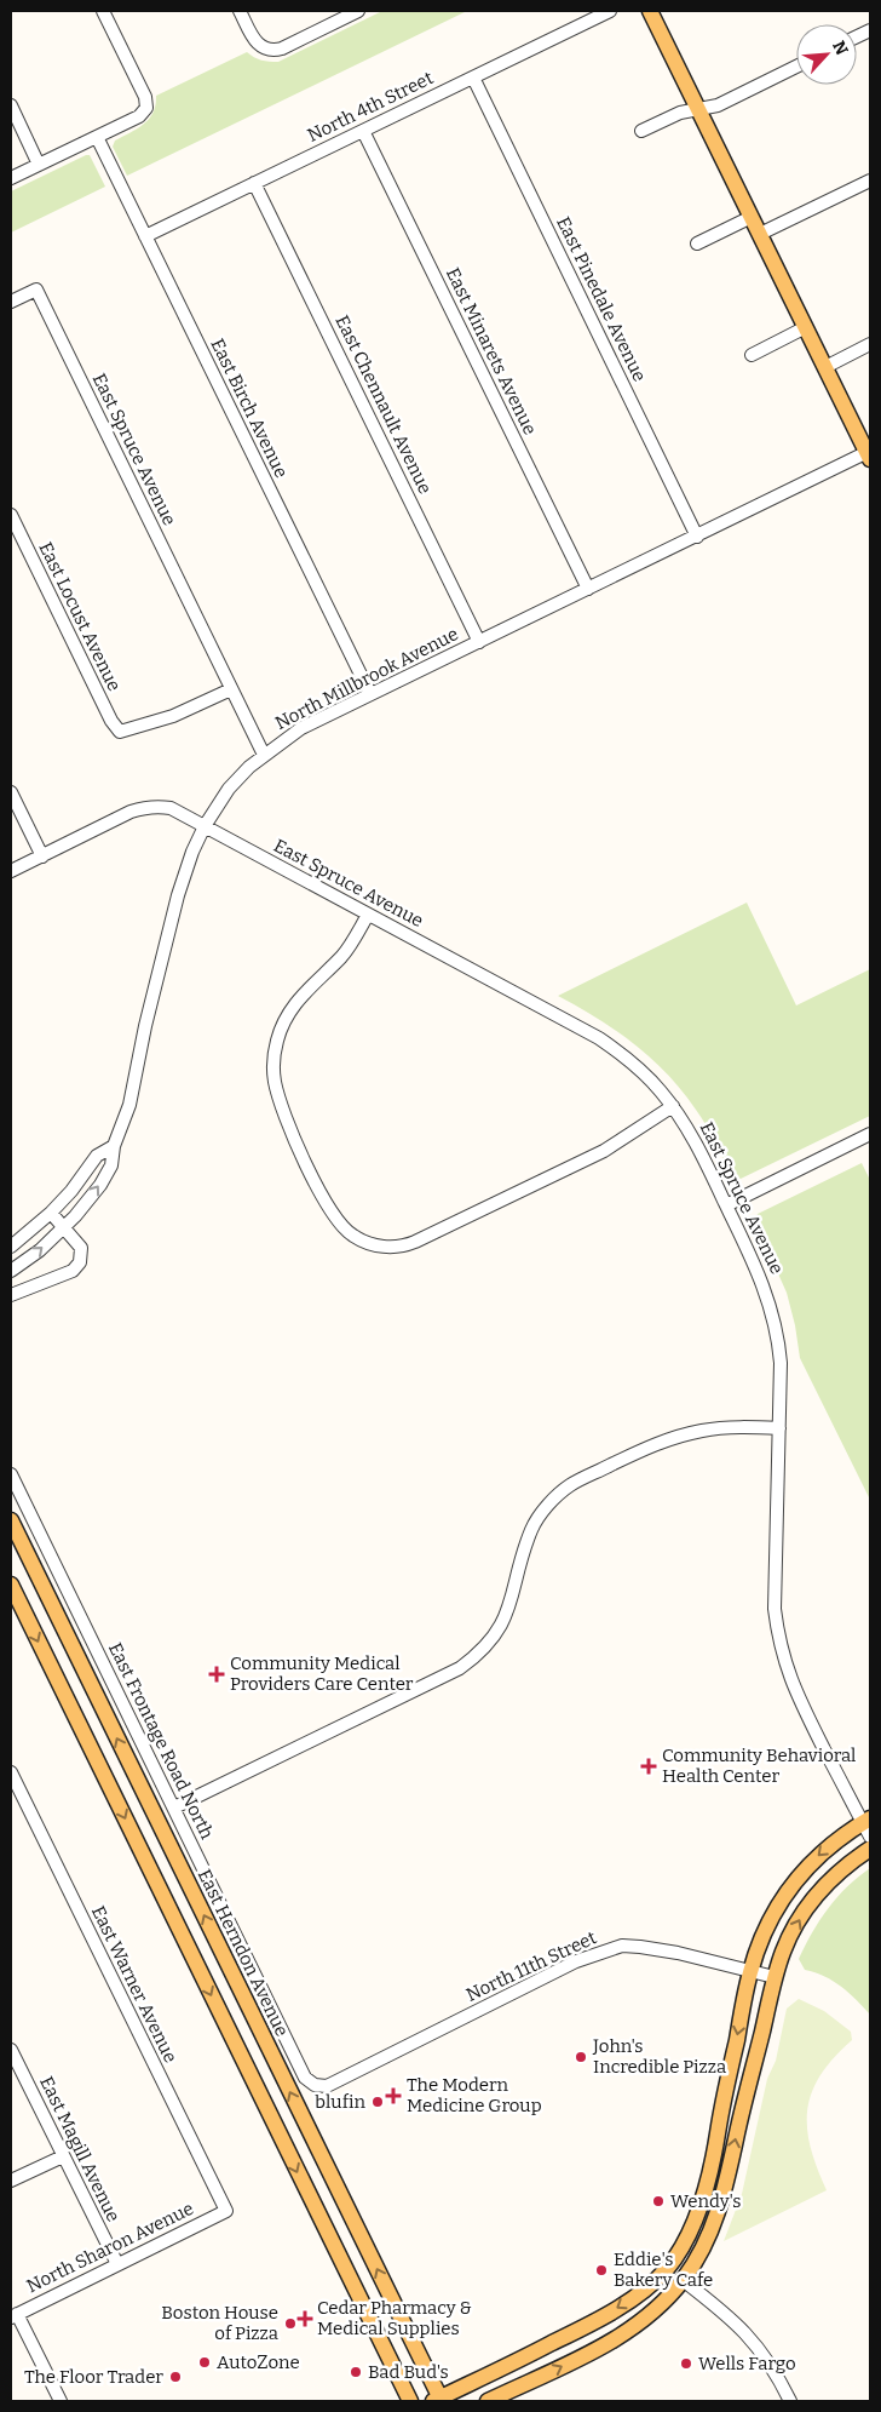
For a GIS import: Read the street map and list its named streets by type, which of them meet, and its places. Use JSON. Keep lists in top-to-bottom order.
{
  "streets": {
    "main road": ["East Herndon Avenue"],
    "street": [
      "North 4th Street",
      "East Pinedale Avenue",
      "East Minarets Avenue",
      "East Chennault Avenue",
      "East Birch Avenue",
      "East Spruce Avenue",
      "East Locust Avenue",
      "North Millbrook Avenue",
      "East Frontage Road North",
      "North 11th Street",
      "East Warner Avenue",
      "East Magill Avenue",
      "North Sharon Avenue"
    ]
  },
  "crossings": [
    ["North 4th Street", "East Pinedale Avenue"],
    ["North 4th Street", "East Minarets Avenue"],
    ["North 4th Street", "East Chennault Avenue"],
    ["North 4th Street", "East Birch Avenue"],
    ["East Pinedale Avenue", "North Millbrook Avenue"],
    ["East Minarets Avenue", "North Millbrook Avenue"],
    ["East Chennault Avenue", "North Millbrook Avenue"],
    ["East Birch Avenue", "North Millbrook Avenue"],
    ["East Spruce Avenue", "East Locust Avenue"],
    ["East Spruce Avenue", "North Millbrook Avenue"],
    ["East Frontage Road North", "North 11th Street"],
    ["East Warner Avenue", "North Sharon Avenue"],
    ["East Magill Avenue", "North Sharon Avenue"]
  ],
  "places": {
    "health": [
      "Community Medical Providers Care Center",
      "Community Behavioral Health Center",
      "The Modern Medicine Group",
      "Cedar Pharmacy & Medical Supplies"
    ],
    "other": [
      "John's Incredible Pizza",
      "blufin",
      "Wendy's",
      "Eddie's Bakery Cafe",
      "Boston House of Pizza",
      "AutoZone",
      "Wells Fargo",
      "Bad Bud's",
      "The Floor Trader"
    ]
  },
  "north": "top right"
}
